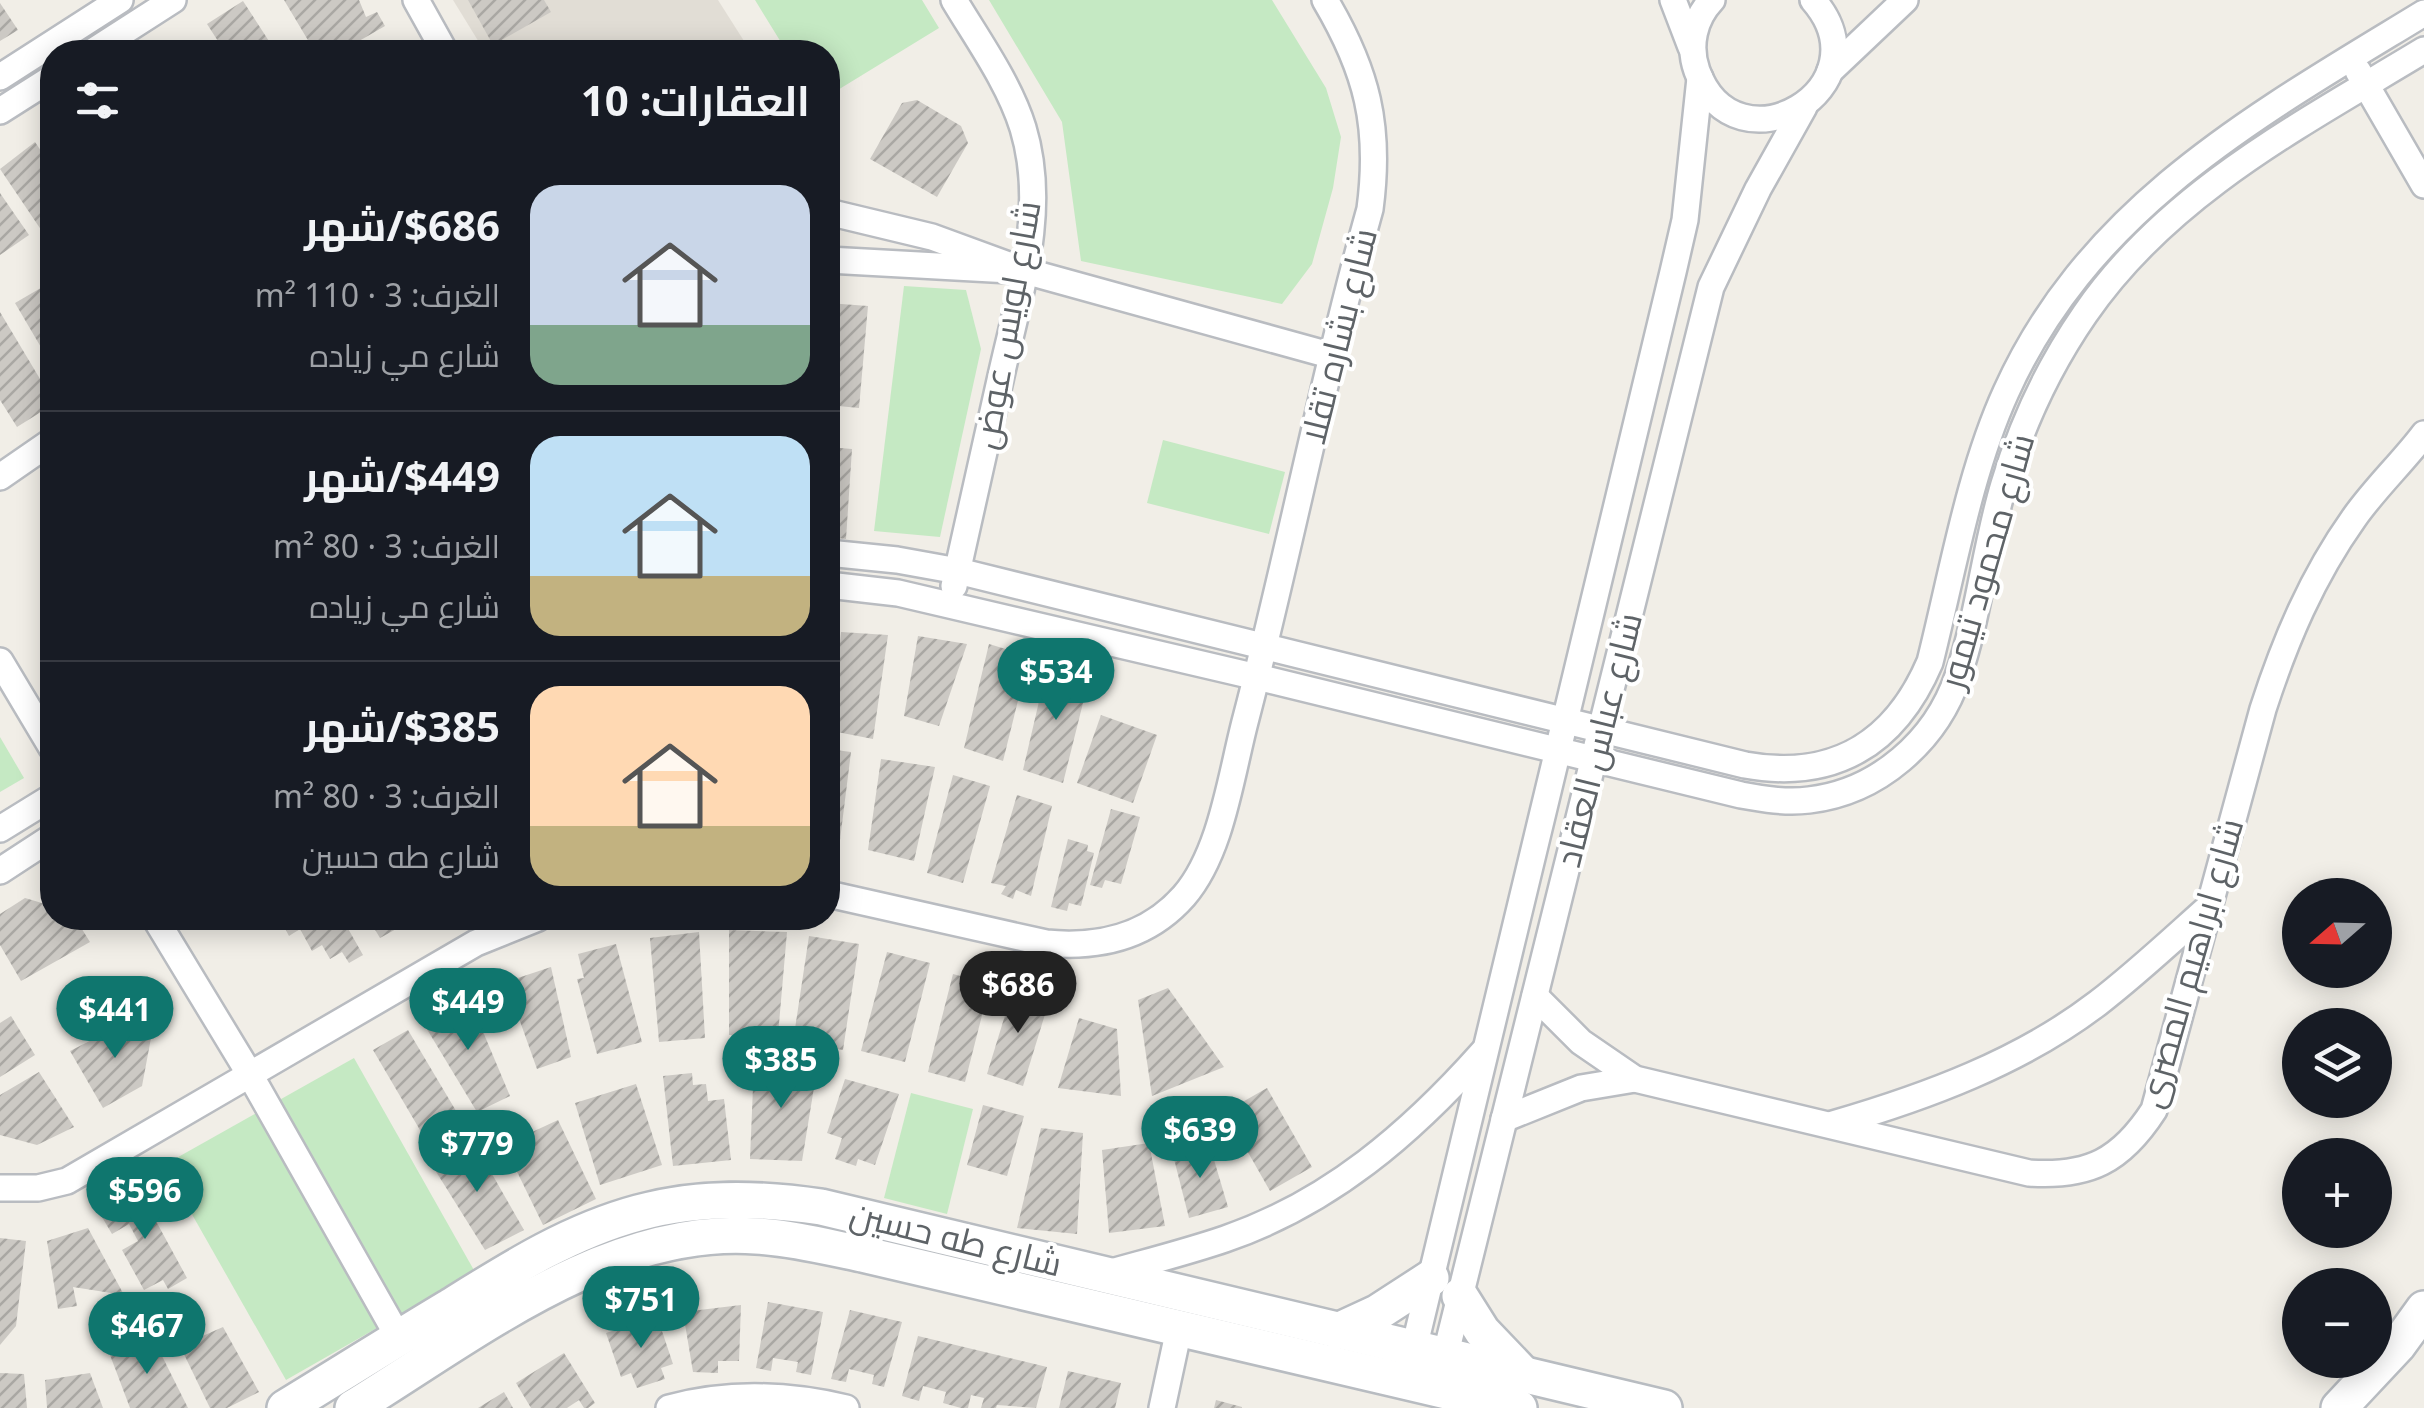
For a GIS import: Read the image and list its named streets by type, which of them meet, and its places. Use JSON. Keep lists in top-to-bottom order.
{
  "streets": {
    "street": [
      "شارع لويس عوض",
      "شارع بشاره تقلا",
      "شارع محمود تيمور",
      "شارع عباس العقاد",
      "شارع ابراهيم المصرى",
      "شارع طه حسين"
    ]
  },
  "crossings": [
    ["شارع لويس عوض", "شارع محمود تيمور"],
    ["شارع بشاره تقلا", "شارع محمود تيمور"],
    ["شارع محمود تيمور", "شارع عباس العقاد"],
    ["شارع عباس العقاد", "شارع ابراهيم المصرى"],
    ["شارع عباس العقاد", "شارع طه حسين"]
  ],
  "north": "left",
  "page": {
    "heading": "العقارات: 10",
    "list": [
      {
        "name": "$686/شهر",
        "note": "الغرف: 3 · 110 m² · شارع مي زياده"
      },
      {
        "name": "$449/شهر",
        "note": "الغرف: 3 · 80 m² · شارع مي زياده"
      },
      {
        "name": "$385/شهر",
        "note": "الغرف: 3 · 80 m² · شارع طه حسين"
      }
    ],
    "price": [
      "$534",
      "$686",
      "$449",
      "$441",
      "$385",
      "$639",
      "$779",
      "$596",
      "$751",
      "$467"
    ],
    "map_buttons": ["+", "−"]
  }
}
